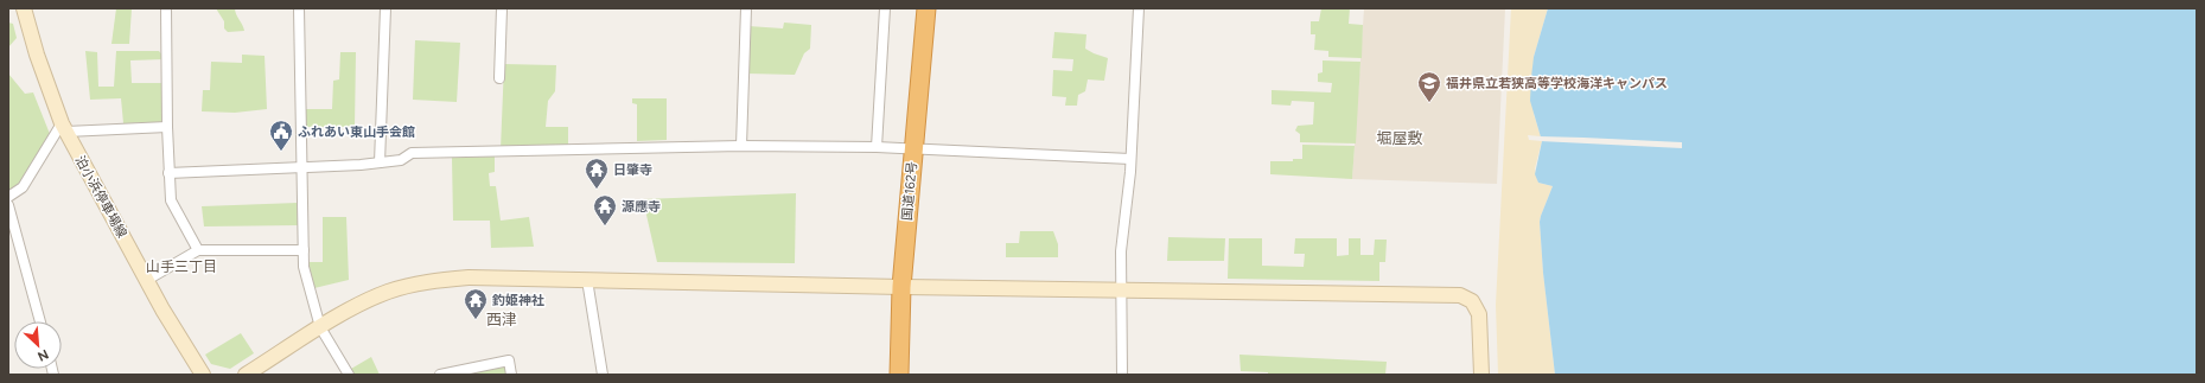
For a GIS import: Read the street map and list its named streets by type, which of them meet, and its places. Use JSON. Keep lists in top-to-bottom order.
{
  "streets": {
    "highway": ["国道162号"],
    "street": ["泊小浜停車場線"]
  },
  "districts": ["堀屋敷", "山手三丁目", "西津"],
  "places": {
    "school or university": ["福井県立若狭高等学校海洋キャンパス"],
    "public building": ["ふれあい東山手会館"],
    "temple": ["日肇寺", "源應寺", "釣姫神社"]
  },
  "north": "bottom right"
}
